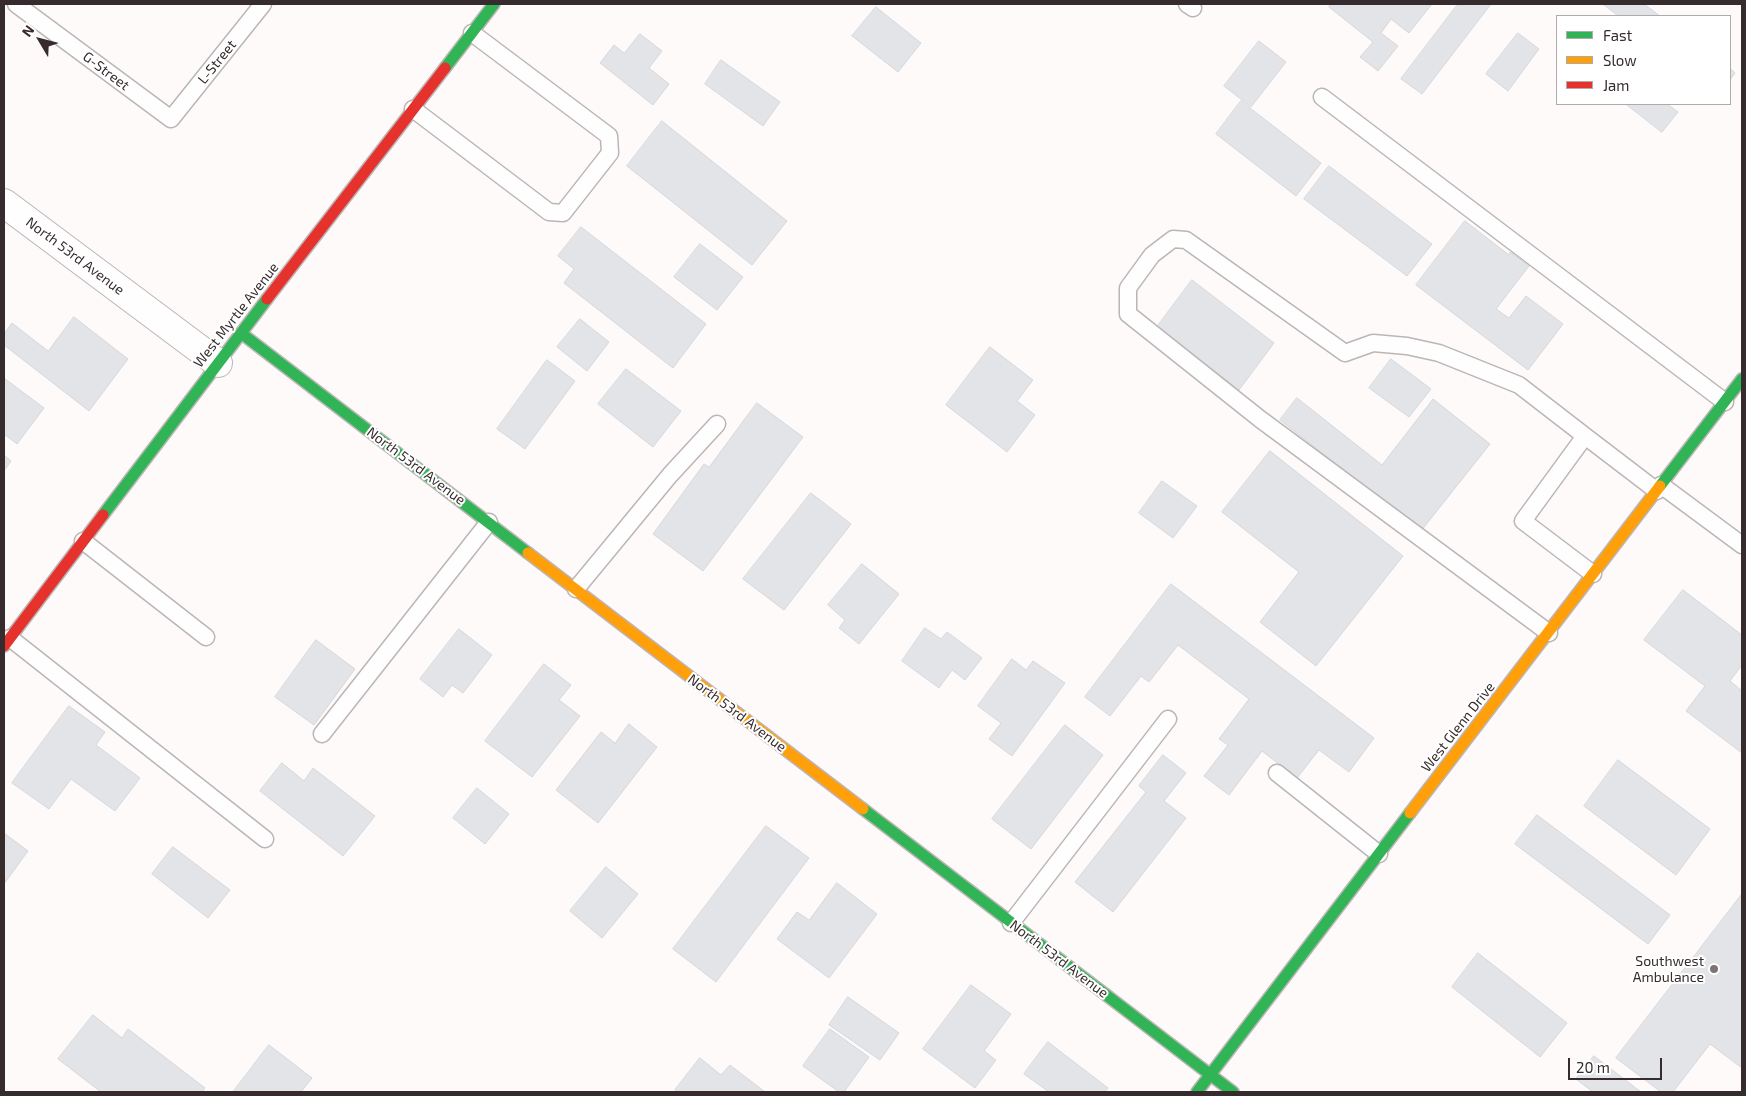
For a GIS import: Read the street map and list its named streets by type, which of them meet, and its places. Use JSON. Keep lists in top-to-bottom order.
{
  "streets": {
    "street": ["North 53rd Avenue", "West Myrtle Avenue", "West Glenn Drive"],
    "lane": ["L-Street", "G-Street"]
  },
  "crossings": [
    ["L-Street", "G-Street"],
    ["North 53rd Avenue", "West Myrtle Avenue"],
    ["North 53rd Avenue", "West Glenn Drive"]
  ],
  "places": ["Southwest Ambulance"],
  "legend": ["Fast", "Slow", "Jam"],
  "scale_bar": "20 m",
  "north": "top left"
}
